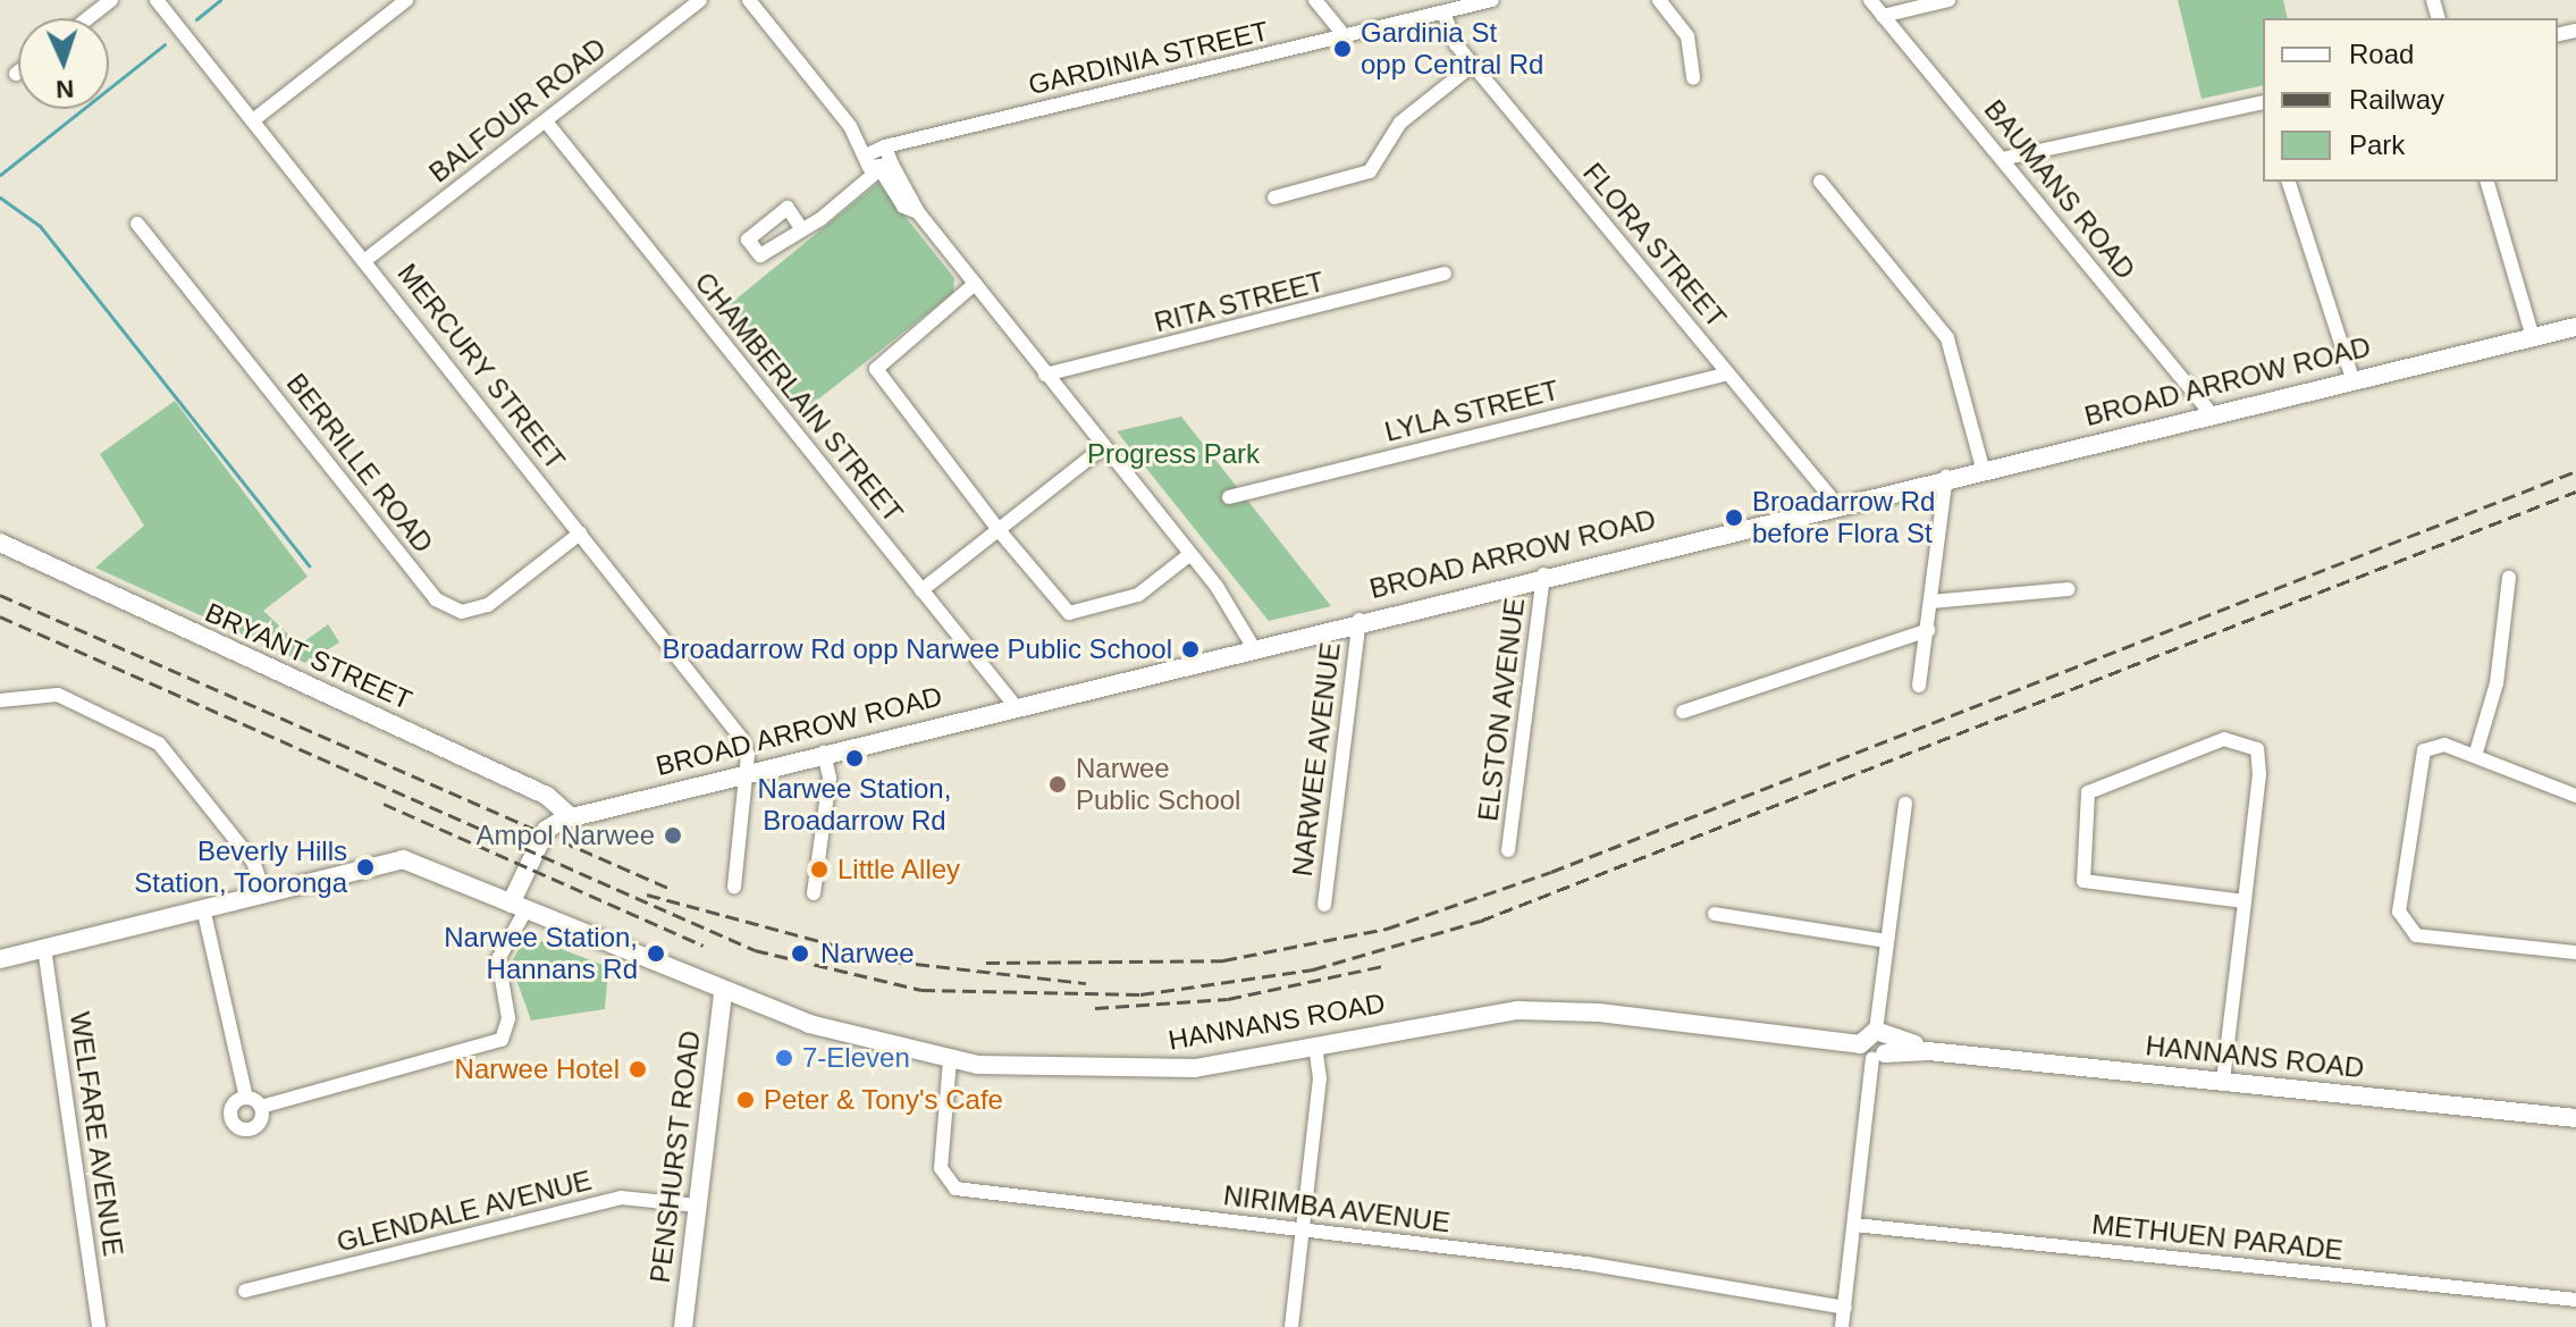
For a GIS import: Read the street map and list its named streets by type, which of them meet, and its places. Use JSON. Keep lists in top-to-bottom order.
{
  "streets": {
    "street": [
      "GARDINIA STREET",
      "BALFOUR ROAD",
      "BAUMANS ROAD",
      "FLORA STREET",
      "RITA STREET",
      "MERCURY STREET",
      "BROAD ARROW ROAD",
      "CHAMBERLAIN STREET",
      "LYLA STREET",
      "BERRILLE ROAD",
      "BRYANT STREET",
      "ELSTON AVENUE",
      "NARWEE AVENUE",
      "HANNANS ROAD",
      "WELFARE AVENUE",
      "PENSHURST ROAD",
      "NIRIMBA AVENUE",
      "GLENDALE AVENUE",
      "METHUEN PARADE"
    ]
  },
  "crossings": [
    ["GARDINIA STREET", "FLORA STREET"],
    ["BALFOUR ROAD", "MERCURY STREET"],
    ["BALFOUR ROAD", "CHAMBERLAIN STREET"],
    ["BAUMANS ROAD", "BROAD ARROW ROAD"],
    ["FLORA STREET", "BROAD ARROW ROAD"],
    ["FLORA STREET", "LYLA STREET"],
    ["MERCURY STREET", "BROAD ARROW ROAD"],
    ["MERCURY STREET", "BERRILLE ROAD"],
    ["BROAD ARROW ROAD", "CHAMBERLAIN STREET"],
    ["BROAD ARROW ROAD", "BRYANT STREET"],
    ["BROAD ARROW ROAD", "ELSTON AVENUE"],
    ["BROAD ARROW ROAD", "NARWEE AVENUE"],
    ["BROAD ARROW ROAD", "HANNANS ROAD"],
    ["HANNANS ROAD", "PENSHURST ROAD"],
    ["HANNANS ROAD", "NIRIMBA AVENUE"],
    ["PENSHURST ROAD", "GLENDALE AVENUE"]
  ],
  "parks": ["Progress Park"],
  "places": [
    "Gardinia St opp Central Rd",
    "Broadarrow Rd before Flora St",
    "Broadarrow Rd opp Narwee Public School",
    "Narwee Station, Broadarrow Rd",
    "Narwee Public School",
    "Ampol Narwee",
    "Beverly Hills Station, Tooronga",
    "Little Alley",
    "Narwee Station, Hannans Rd",
    "Narwee",
    "7-Eleven",
    "Narwee Hotel",
    "Peter & Tony's Cafe"
  ],
  "legend": ["Road", "Railway", "Park"],
  "north": "bottom"
}
